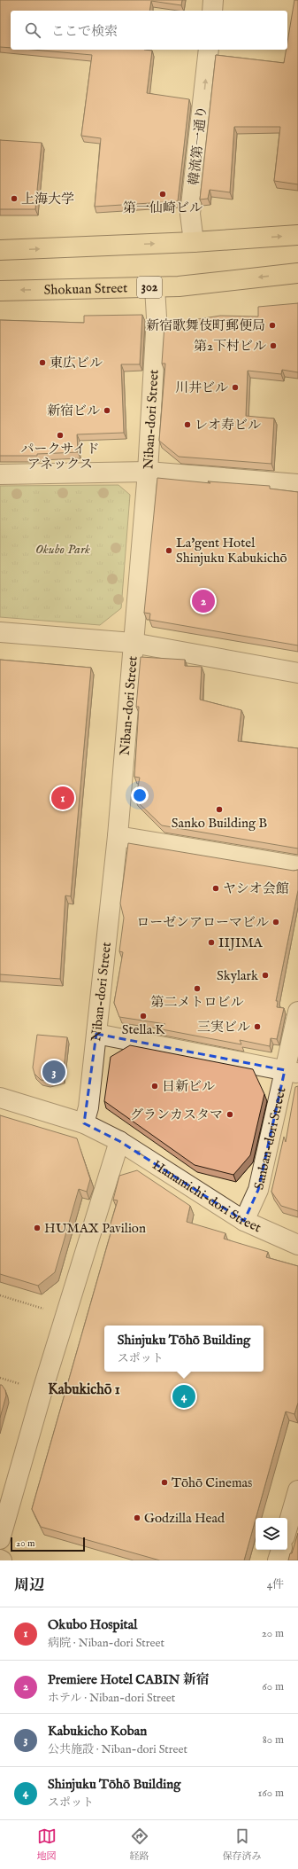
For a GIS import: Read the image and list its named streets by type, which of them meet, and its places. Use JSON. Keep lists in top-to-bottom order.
{
  "streets": {
    "main road": ["302", "Shokuan Street"],
    "street": [
      "韓流第一通り",
      "Niban-dori Street",
      "Sanban-dori Street",
      "Hanamichi-dori Street"
    ]
  },
  "crossings": [
    ["Shokuan Street", "Niban-dori Street"],
    ["Niban-dori Street", "Hanamichi-dori Street"],
    ["Sanban-dori Street", "Hanamichi-dori Street"]
  ],
  "one_way": ["韓流第一通り"],
  "districts": ["Kabukichō 1"],
  "parks": ["Okubo Park"],
  "places": [
    "第一仙崎ビル",
    "上海大学",
    "新宿歌舞伎町郵便局",
    "第2下村ビル",
    "東広ビル",
    "川井ビル",
    "新宿ビル",
    "レオ寿ビル",
    "パークサイド アネックス",
    "La'gent Hotel Shinjuku Kabukichō",
    "Sanko Building B",
    "ヤシオ会館",
    "ローゼンアローマビル",
    "IIJIMA",
    "Skylark",
    "第二メトロビル",
    "Stella.K",
    "三実ビル",
    "日新ビル",
    "グランカスタマ",
    "HUMAX Pavilion",
    "Tōhō Cinemas",
    "Godzilla Head"
  ],
  "scale_bar": "20 m",
  "page": {
    "search": "ここで検索",
    "pins": [
      "2",
      "1",
      "3",
      "4"
    ],
    "popup": ["Shinjuku Tōhō Building", "スポット"],
    "scale": "20 m",
    "heading": ["周辺", "4件"],
    "list": [
      {
        "mark": "1",
        "name": "Okubo Hospital",
        "note": "病院 · Niban-dori Street",
        "value": "20 m"
      },
      {
        "mark": "2",
        "name": "Premiere Hotel CABIN 新宿",
        "note": "ホテル · Niban-dori Street",
        "value": "60 m"
      },
      {
        "mark": "3",
        "name": "Kabukicho Koban",
        "note": "公共施設 · Niban-dori Street",
        "value": "80 m"
      },
      {
        "mark": "4",
        "name": "Shinjuku Tōhō Building",
        "note": "スポット",
        "value": "160 m"
      }
    ],
    "nav": ["地図", "経路", "保存済み"]
  }
}
